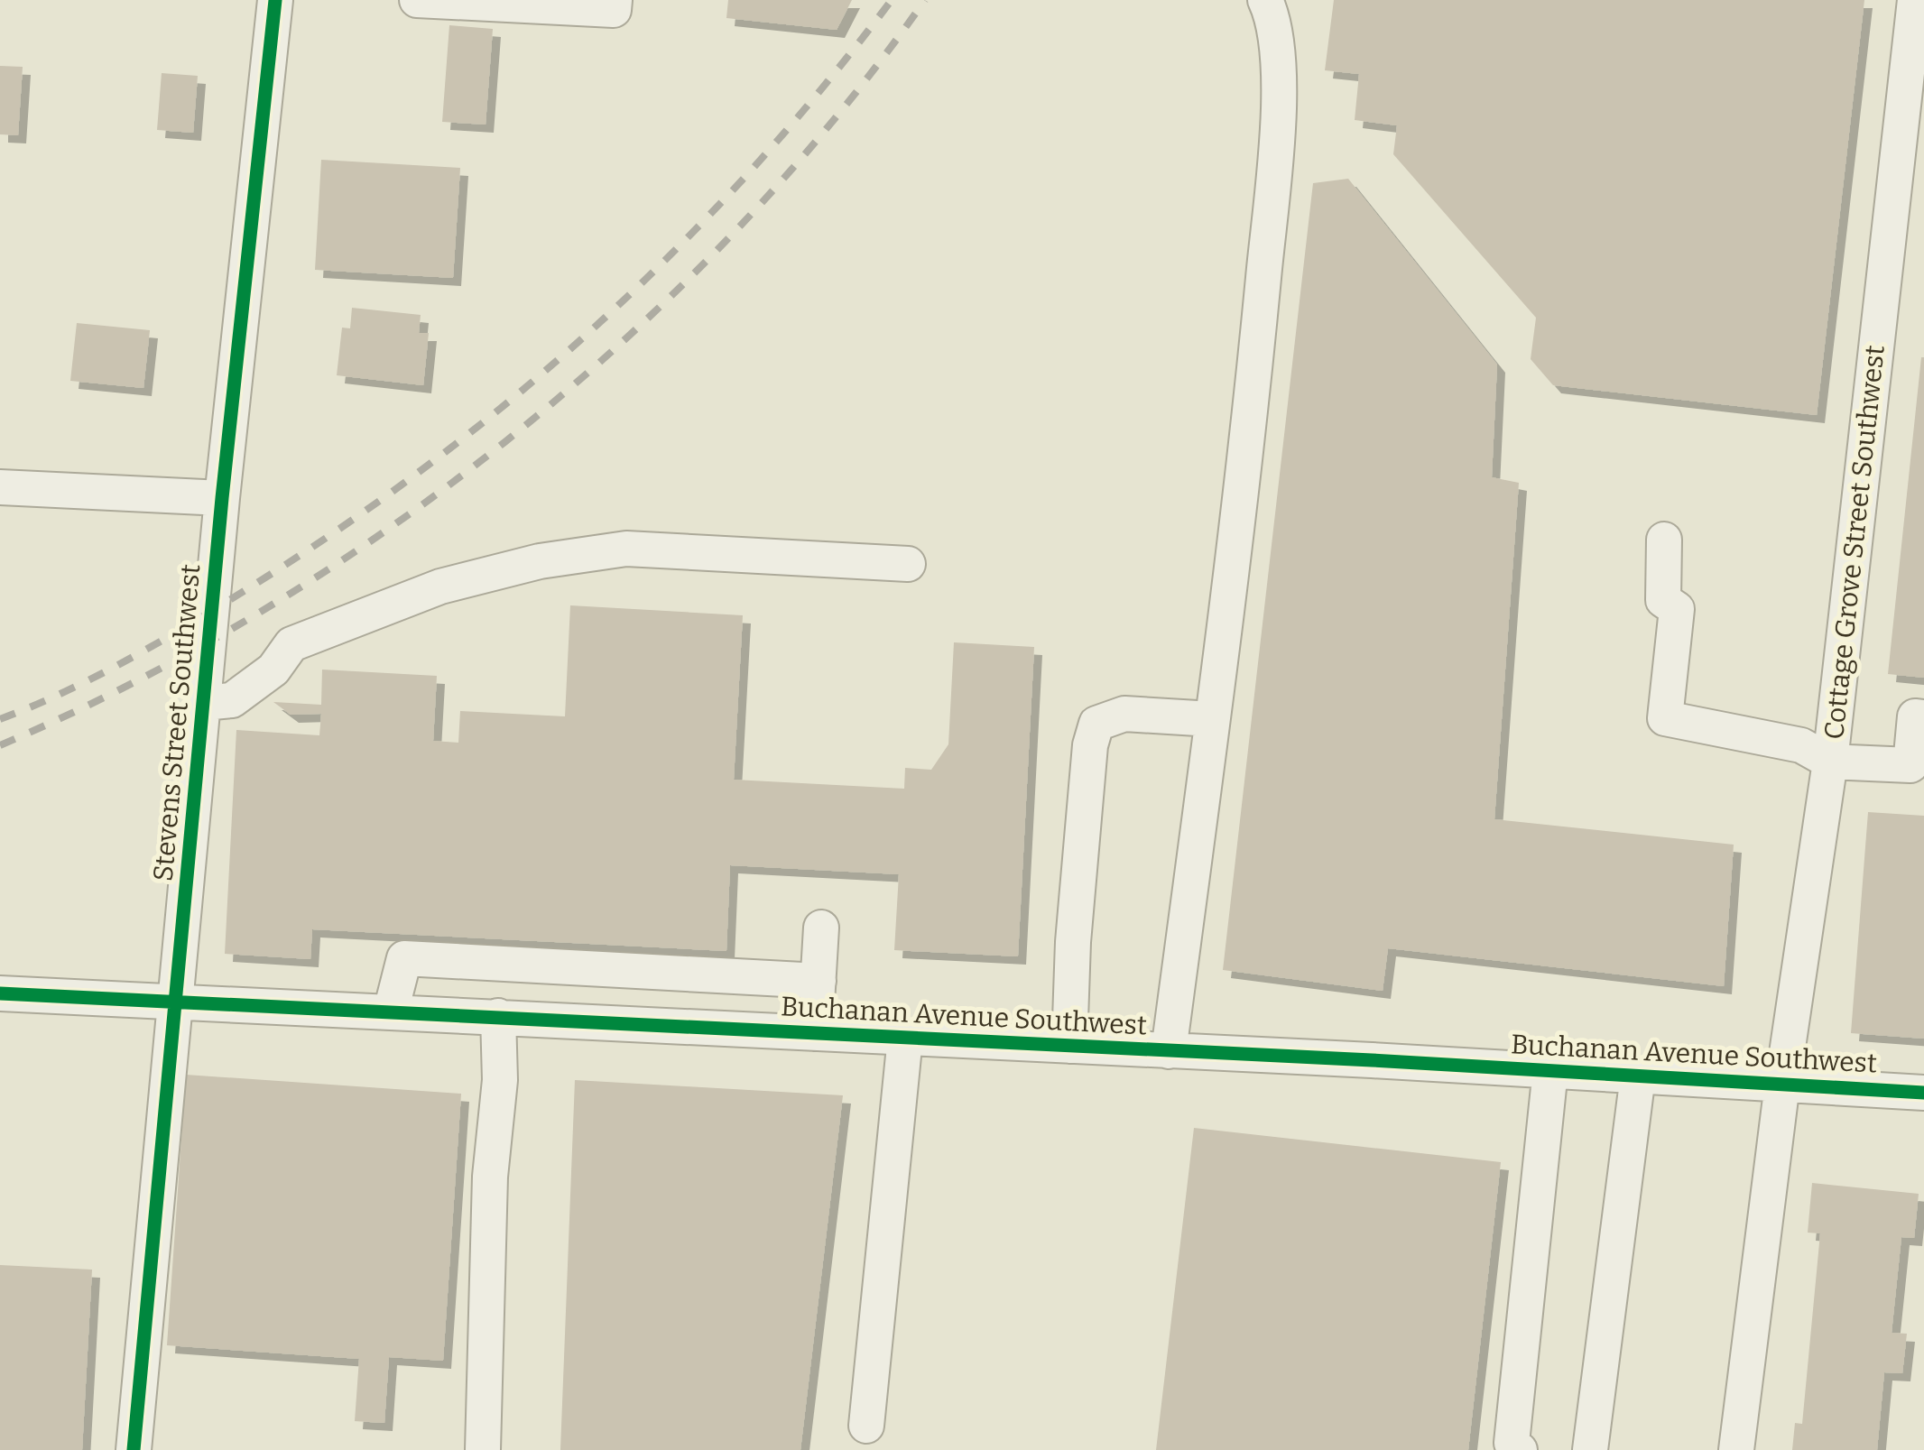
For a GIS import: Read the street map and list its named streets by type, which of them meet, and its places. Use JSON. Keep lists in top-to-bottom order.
{
  "streets": {
    "street": ["Cottage Grove Street Southwest", "Stevens Street Southwest", "Buchanan Avenue Southwest"]
  },
  "crossings": [
    ["Cottage Grove Street Southwest", "Buchanan Avenue Southwest"],
    ["Stevens Street Southwest", "Buchanan Avenue Southwest"]
  ]
}
